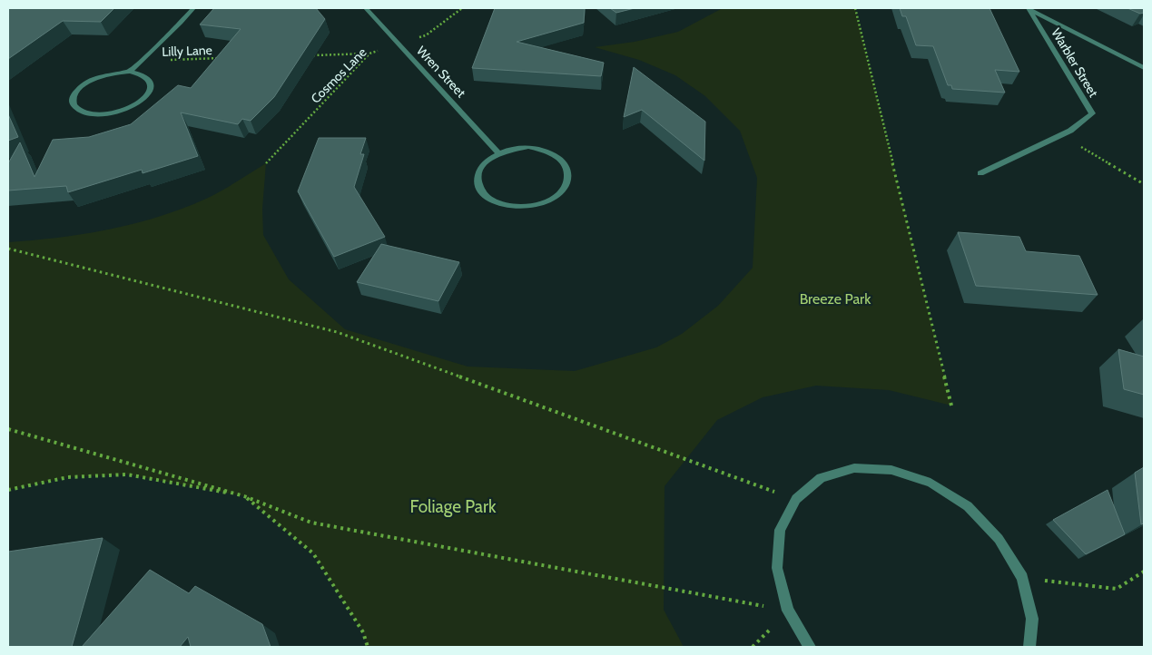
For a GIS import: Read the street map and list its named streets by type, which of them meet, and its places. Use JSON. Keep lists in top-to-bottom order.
{
  "streets": {
    "street": ["Warbler Street", "Wren Street"],
    "path": ["Lilly Lane", "Cosmos Lane"]
  },
  "crossings": [
    ["Wren Street", "Cosmos Lane"]
  ],
  "parks": ["Breeze Park", "Foliage Park"]
}
